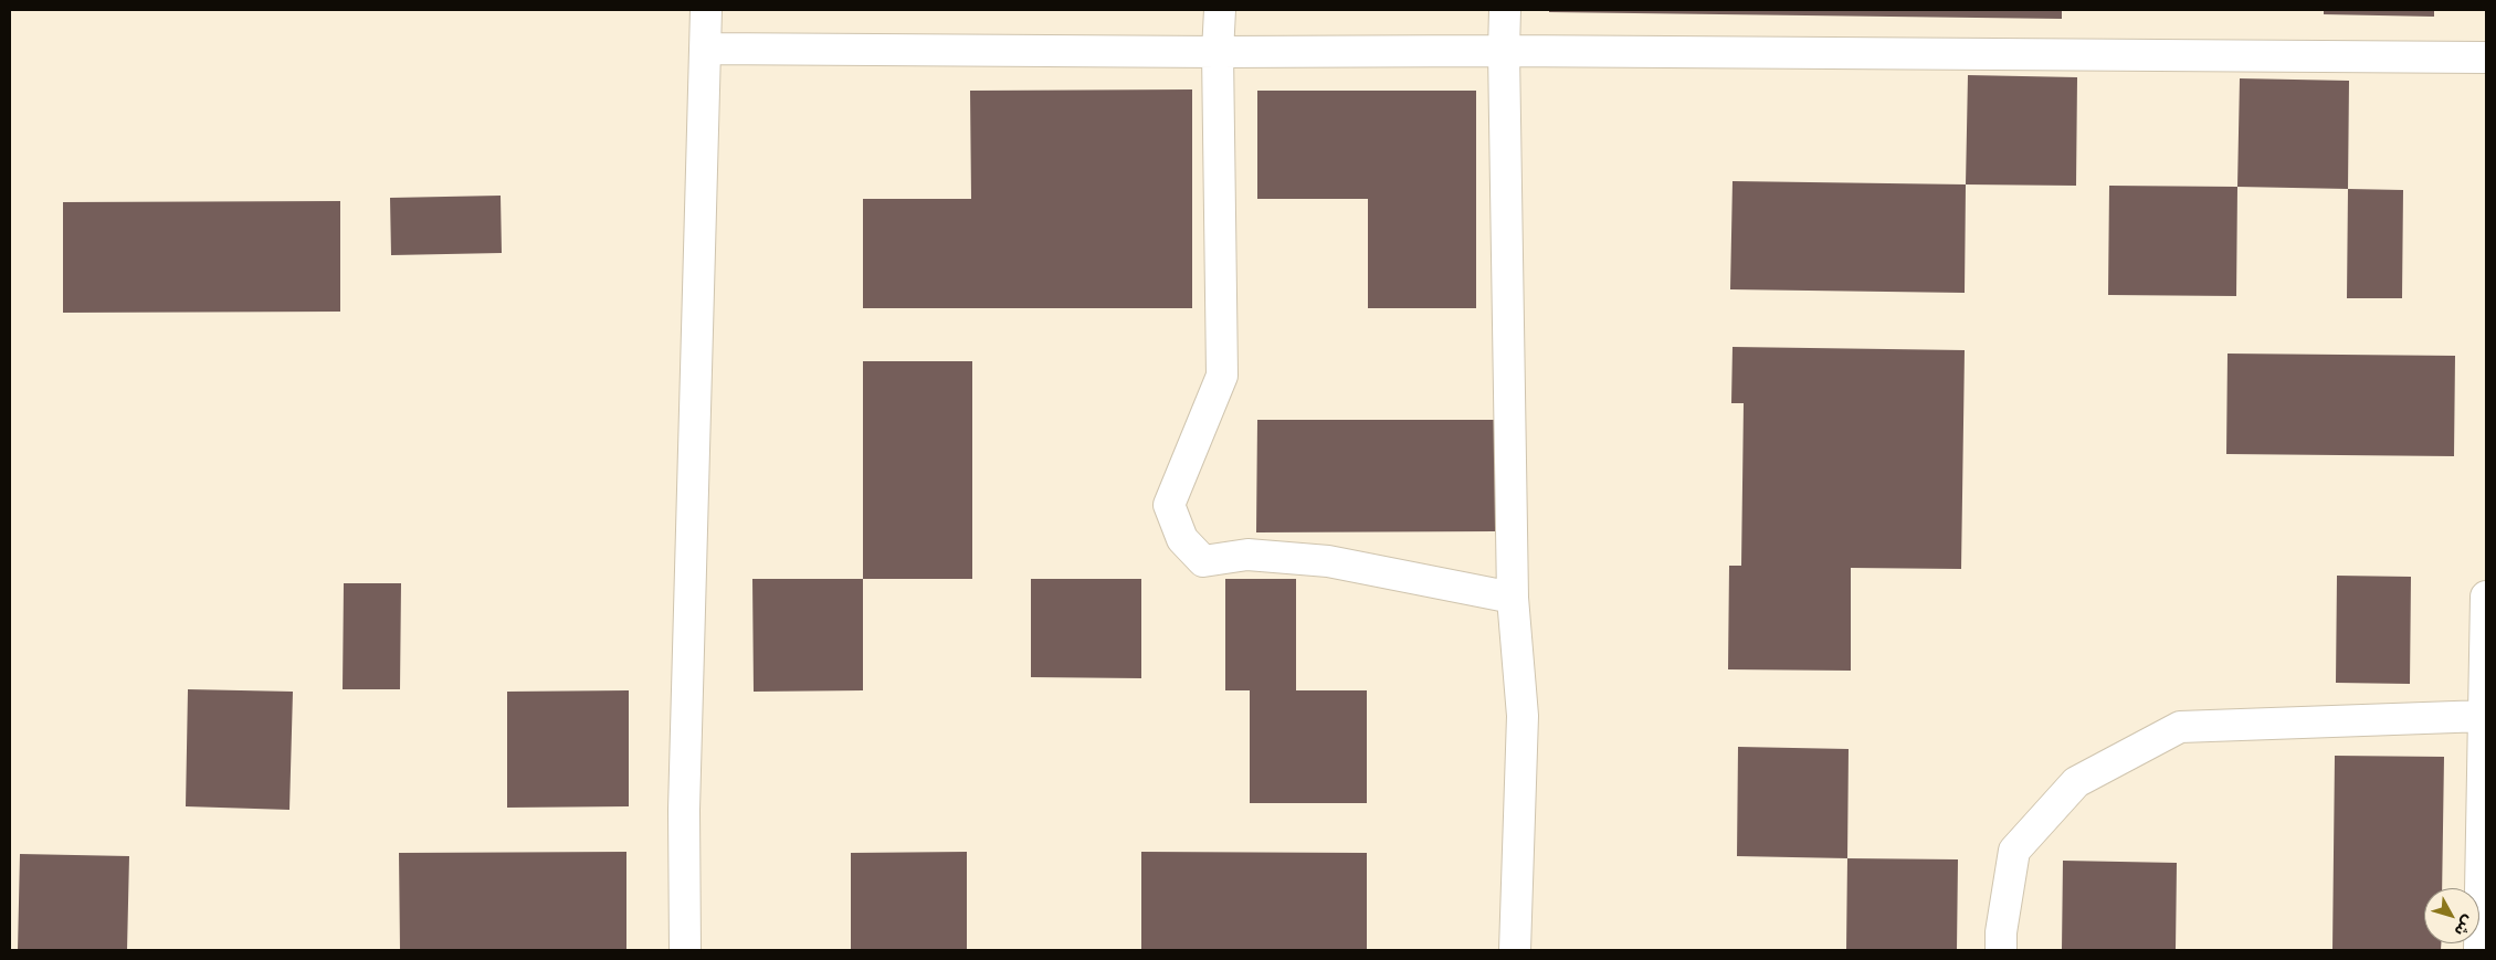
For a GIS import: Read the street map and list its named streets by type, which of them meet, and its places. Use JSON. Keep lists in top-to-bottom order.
{
  "north": "bottom right"
}
